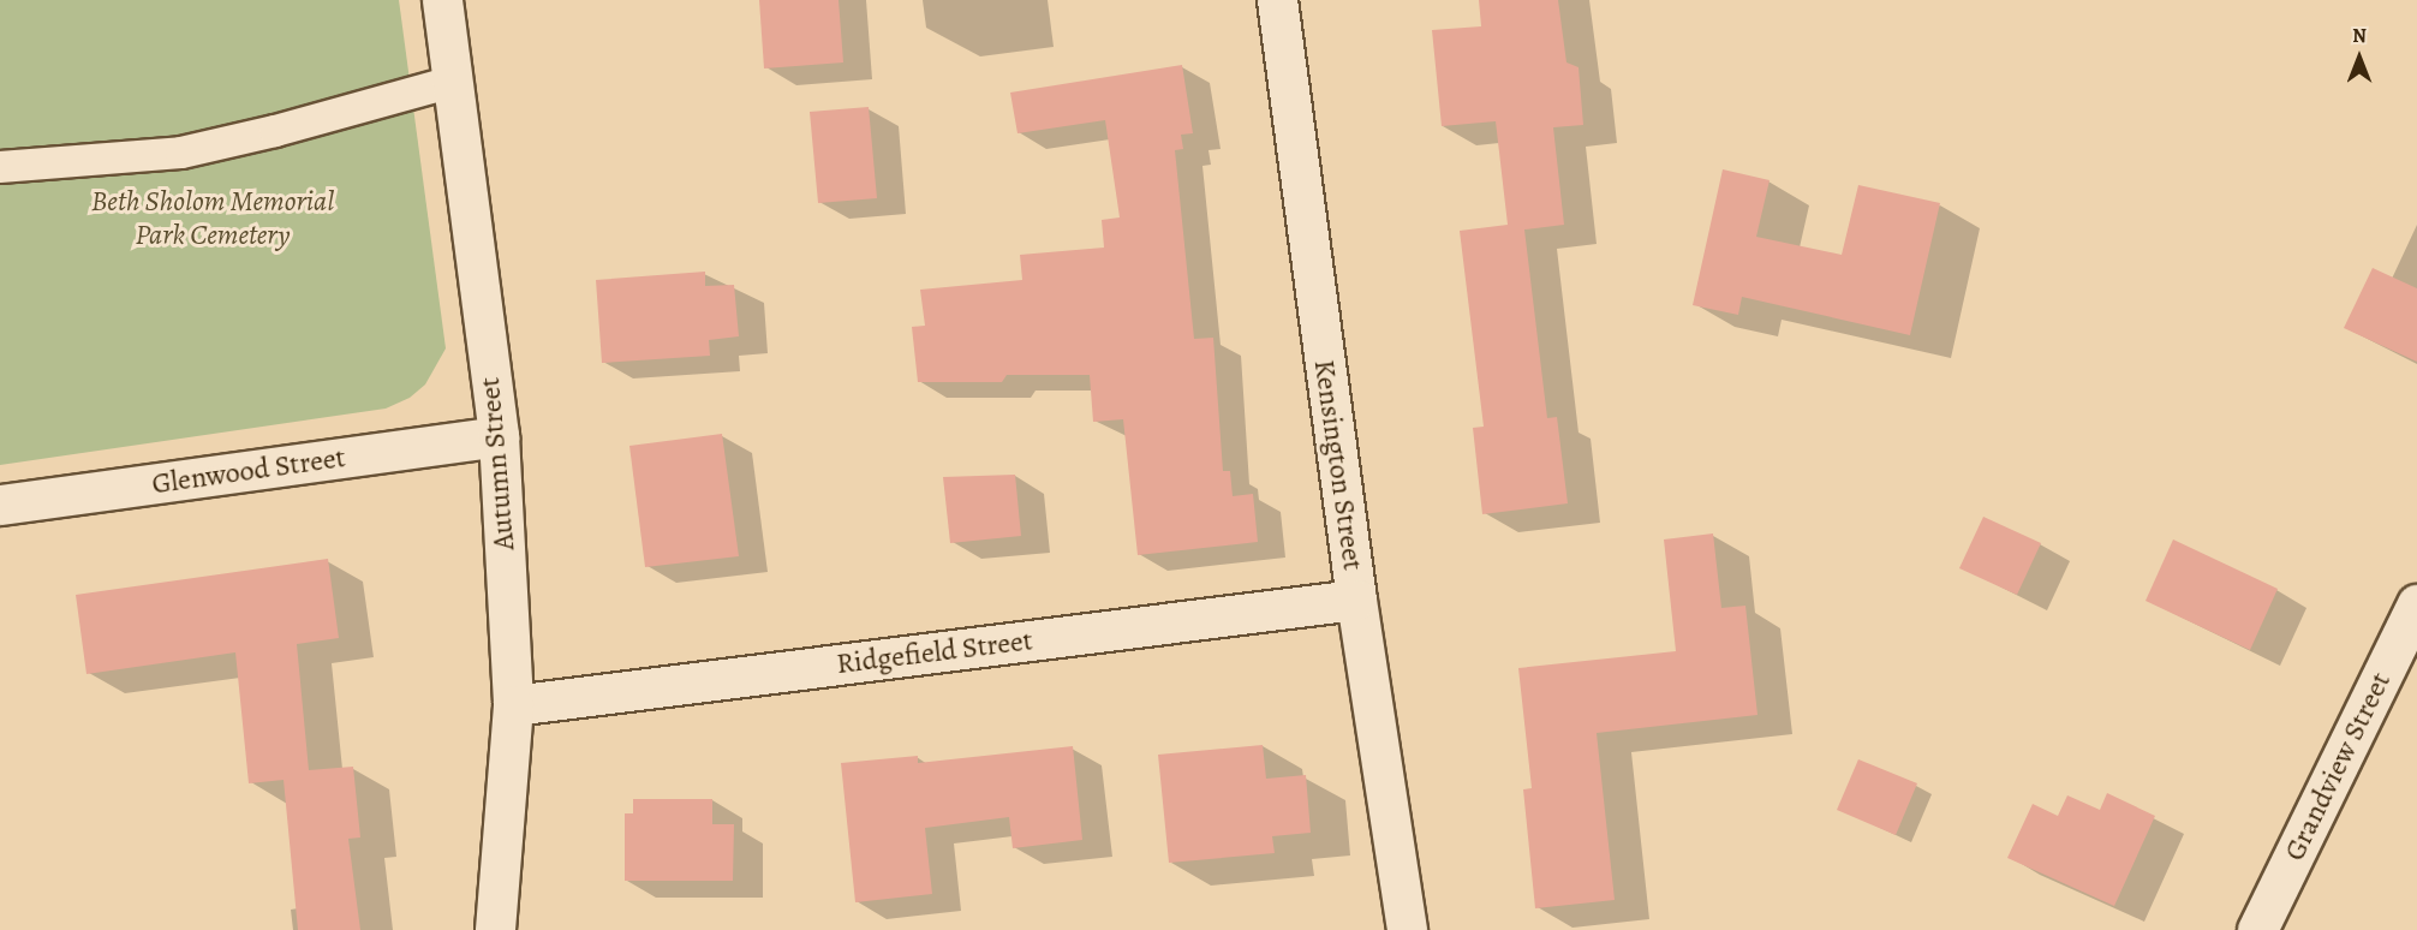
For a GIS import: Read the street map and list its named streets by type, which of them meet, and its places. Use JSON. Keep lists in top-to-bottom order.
{
  "streets": {
    "street": [
      "Autumn Street",
      "Kensington Street",
      "Glenwood Street",
      "Ridgefield Street",
      "Grandview Street"
    ]
  },
  "crossings": [
    ["Autumn Street", "Glenwood Street"],
    ["Autumn Street", "Ridgefield Street"],
    ["Kensington Street", "Ridgefield Street"]
  ],
  "parks": ["Beth Sholom Memorial Park Cemetery"],
  "north": "top"
}
